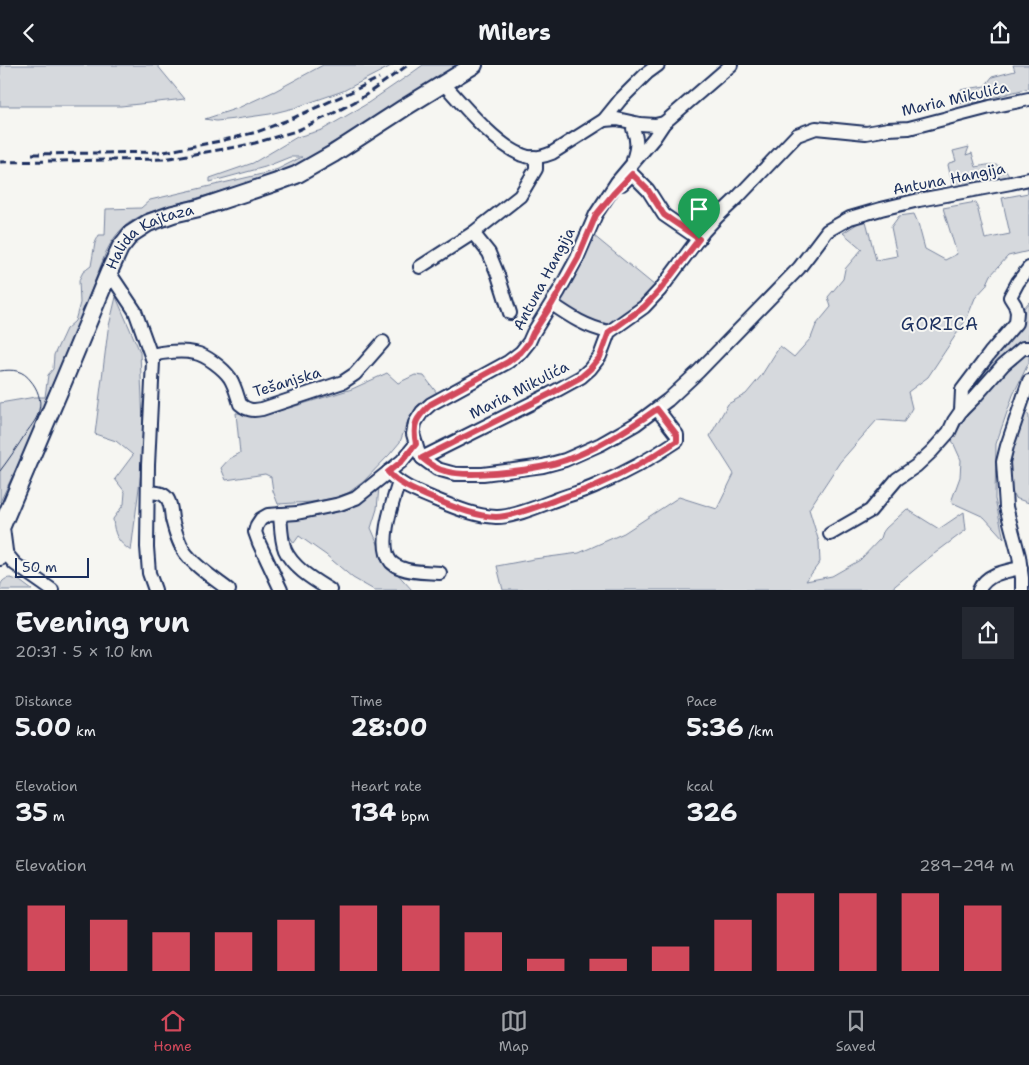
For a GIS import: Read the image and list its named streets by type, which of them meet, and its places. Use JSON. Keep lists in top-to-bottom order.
{
  "streets": {
    "main road": ["Halida Kajtaza"],
    "street": ["Maria Mikulića", "Antuna Hangija", "Tešanjska"]
  },
  "crossings": [
    ["Maria Mikulića", "Antuna Hangija"]
  ],
  "districts": ["GORICA"],
  "scale_bar": "50 m",
  "page": {
    "header": "Milers",
    "scale": "50 m",
    "heading": ["Evening run", "20:31 · 5 × 1.0 km"],
    "stats": [
      ["Distance", "5.00 km"],
      ["Time", "28:00"],
      ["Pace", "5:36 /km"],
      ["Elevation", "35 m"],
      ["Heart rate", "134 bpm"],
      ["kcal", "326"]
    ],
    "chart": ["Elevation", "289–294 m"],
    "tabs": ["Home", "Map", "Saved"]
  }
}
